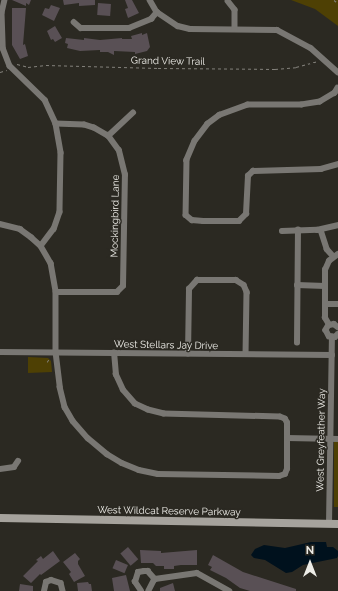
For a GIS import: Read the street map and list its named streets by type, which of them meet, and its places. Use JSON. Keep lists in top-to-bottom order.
{
  "streets": {
    "main road": ["West Wildcat Reserve Parkway"],
    "street": ["Mockingbird Lane", "West Stellars Jay Drive", "West Greyfeather Way"],
    "path": ["Grand View Trail"]
  },
  "crossings": [
    ["West Stellars Jay Drive", "West Greyfeather Way"],
    ["West Greyfeather Way", "West Wildcat Reserve Parkway"]
  ],
  "north": "top"
}
